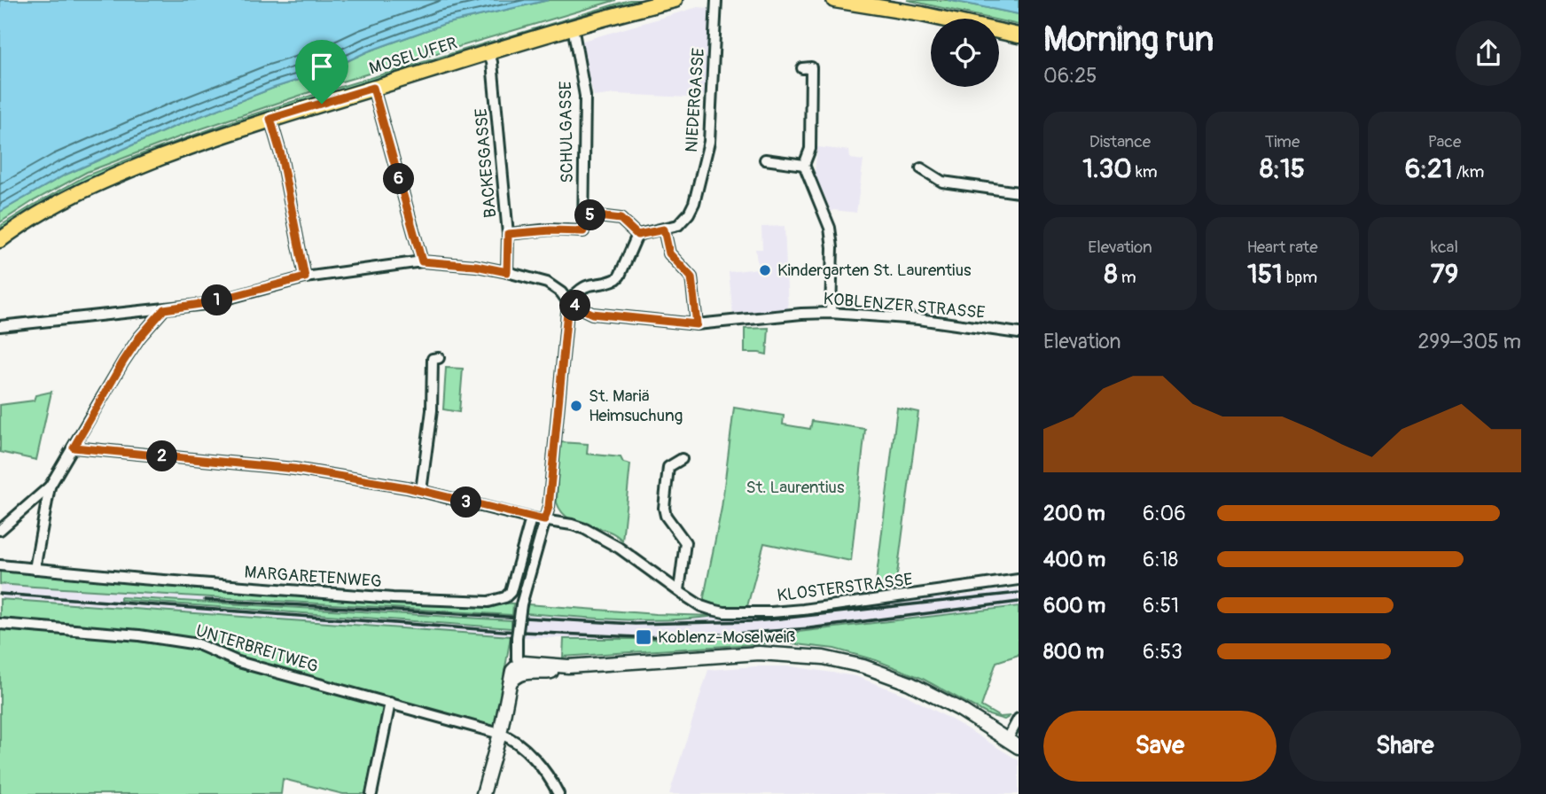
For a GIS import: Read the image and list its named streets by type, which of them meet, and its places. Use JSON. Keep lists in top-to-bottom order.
{
  "streets": {
    "main road": ["MOSELUFER"],
    "street": [
      "NIEDERGASSE",
      "SCHULGASSE",
      "BACKESGASSE",
      "KOBLENZER STRASSE",
      "MARGARETENWEG",
      "KLOSTERSTRASSE",
      "UNTERBREITWEG"
    ]
  },
  "crossings": [
    ["MOSELUFER", "SCHULGASSE"],
    ["MOSELUFER", "BACKESGASSE"],
    ["BACKESGASSE", "KOBLENZER STRASSE"],
    ["MARGARETENWEG", "KLOSTERSTRASSE"]
  ],
  "parks": ["St. Laurentius"],
  "places": {
    "other": ["Kindergarten St. Laurentius", "St. Mariä Heimsuchung"],
    "transit": ["Koblenz-Moselweiß"]
  },
  "page": {
    "heading": ["Morning run", "06:25"],
    "stats": [
      ["Distance", "1.30 km"],
      ["Time", "8:15"],
      ["Pace", "6:21 /km"],
      ["Elevation", "8 m"],
      ["Heart rate", "151 bpm"],
      ["kcal", "79"]
    ],
    "pins": [
      "6",
      "5",
      "1",
      "4",
      "2",
      "3"
    ],
    "chart": ["Elevation", "299–305 m"],
    "list": [
      {
        "name": "200 m",
        "note": "6:06"
      },
      {
        "name": "400 m",
        "note": "6:18"
      },
      {
        "name": "600 m",
        "note": "6:51"
      },
      {
        "name": "800 m",
        "note": "6:53"
      }
    ],
    "buttons": ["Save", "Share"]
  }
}
